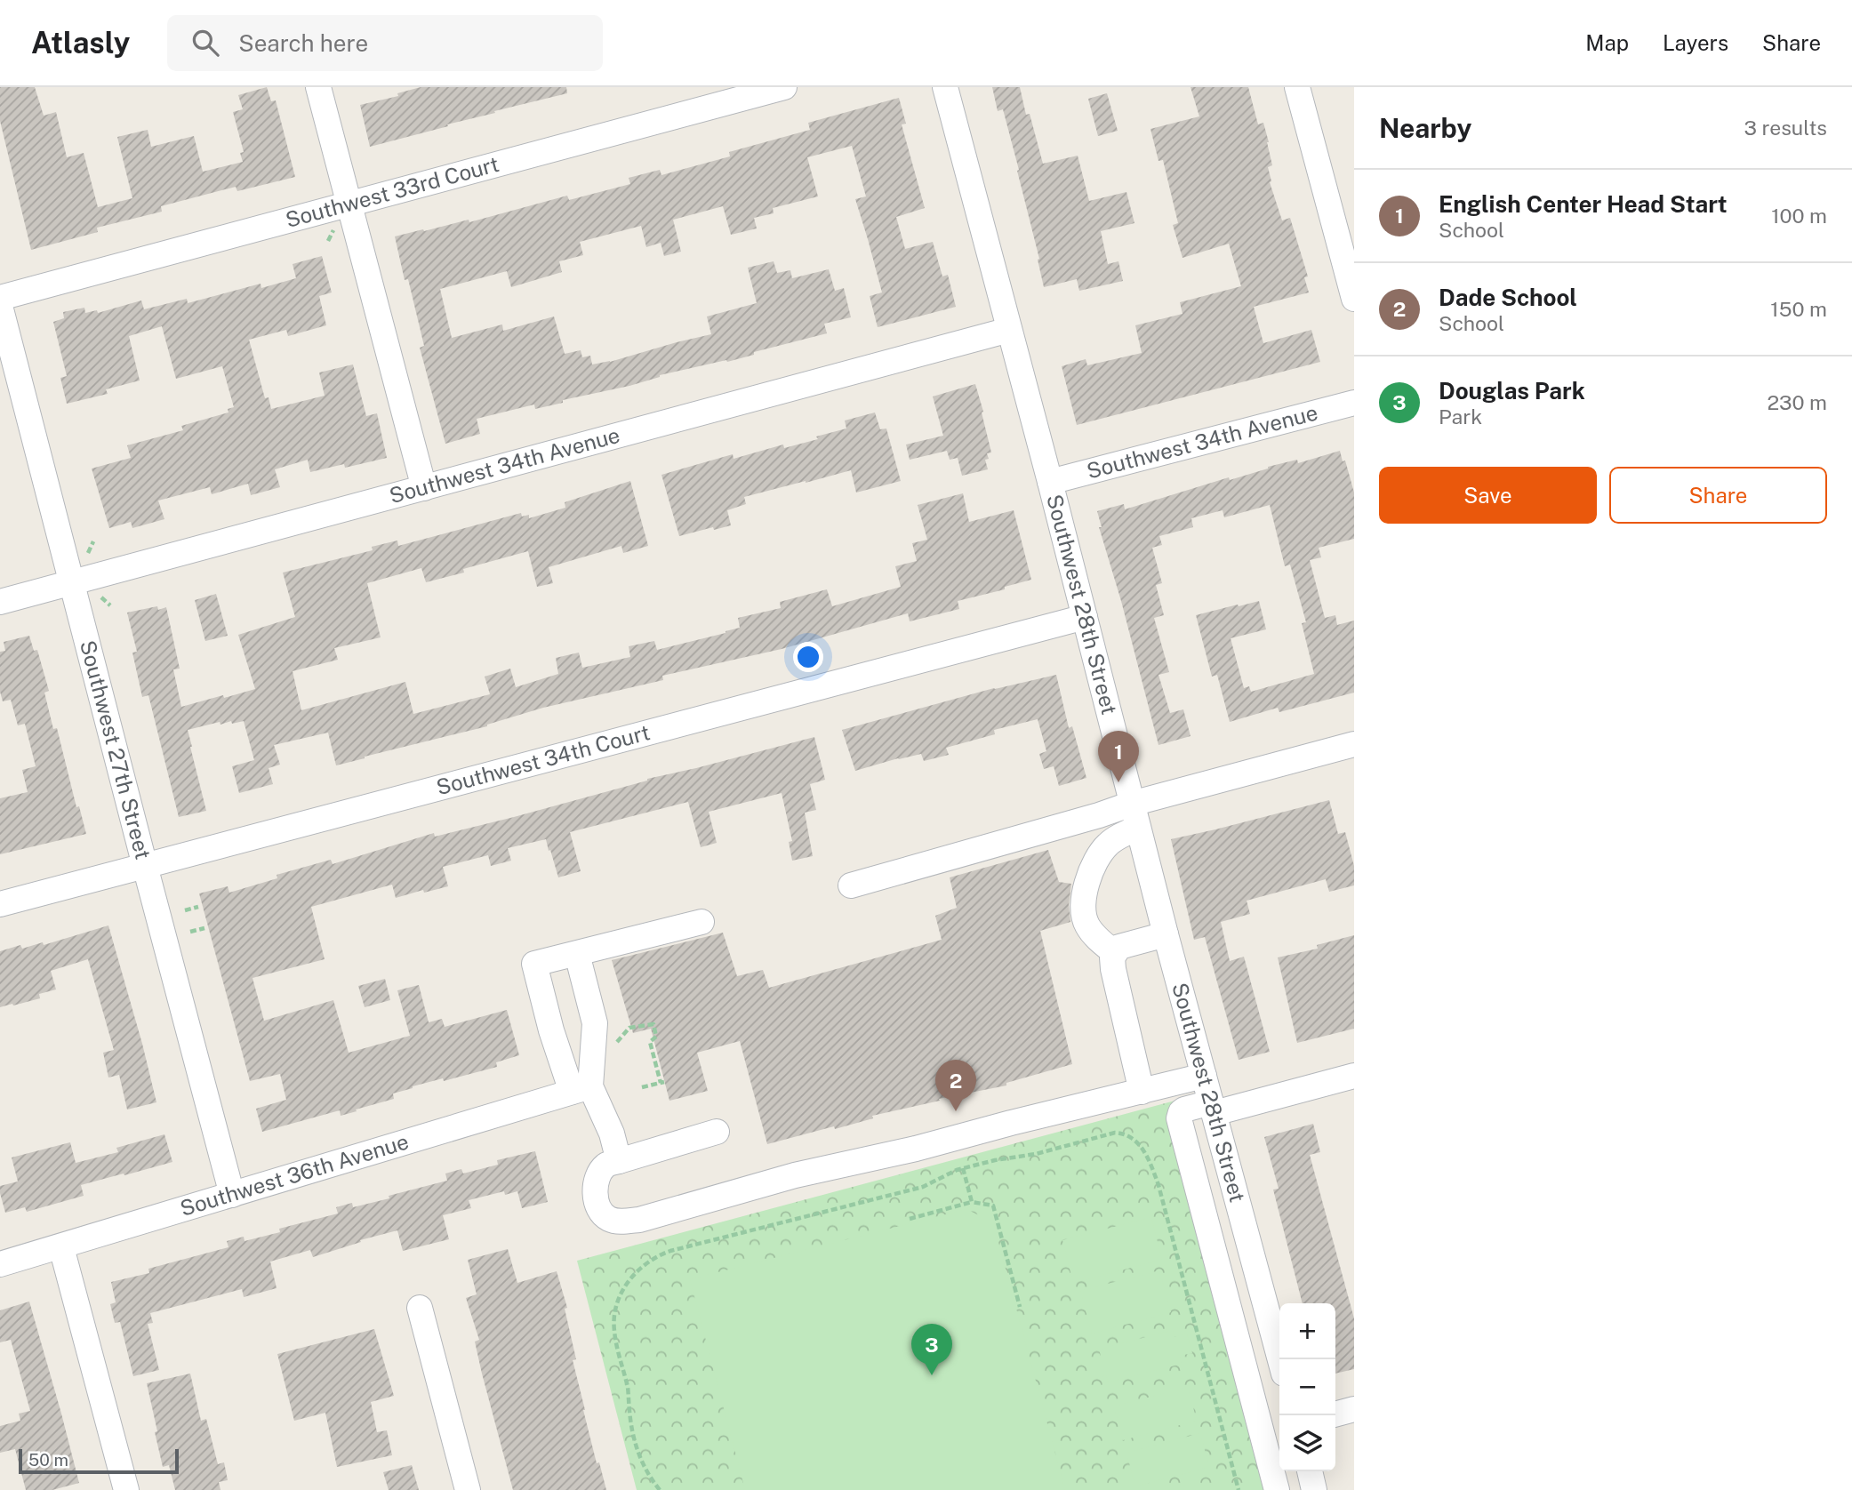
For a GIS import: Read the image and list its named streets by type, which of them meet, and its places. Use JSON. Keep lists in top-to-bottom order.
{
  "streets": {
    "street": [
      "Southwest 33rd Court",
      "Southwest 34th Avenue",
      "Southwest 28th Street",
      "Southwest 27th Street",
      "Southwest 34th Court",
      "Southwest 36th Avenue"
    ]
  },
  "crossings": [
    ["Southwest 34th Avenue", "Southwest 28th Street"],
    ["Southwest 34th Avenue", "Southwest 27th Street"],
    ["Southwest 28th Street", "Southwest 34th Court"],
    ["Southwest 27th Street", "Southwest 34th Court"],
    ["Southwest 27th Street", "Southwest 36th Avenue"]
  ],
  "scale_bar": "50 m",
  "page": {
    "header": "Atlasly",
    "search": "Search here",
    "nav": ["Map", "Layers", "Share"],
    "heading": ["Nearby", "3 results"],
    "list": [
      {
        "mark": "1",
        "name": "English Center Head Start",
        "note": "School",
        "value": "100 m"
      },
      {
        "mark": "2",
        "name": "Dade School",
        "note": "School",
        "value": "150 m"
      },
      {
        "mark": "3",
        "name": "Douglas Park",
        "note": "Park",
        "value": "230 m"
      }
    ],
    "buttons": ["Save", "Share"],
    "pins": ["1", "2", "3"],
    "map_buttons": ["+", "−"],
    "scale": "50 m"
  }
}
